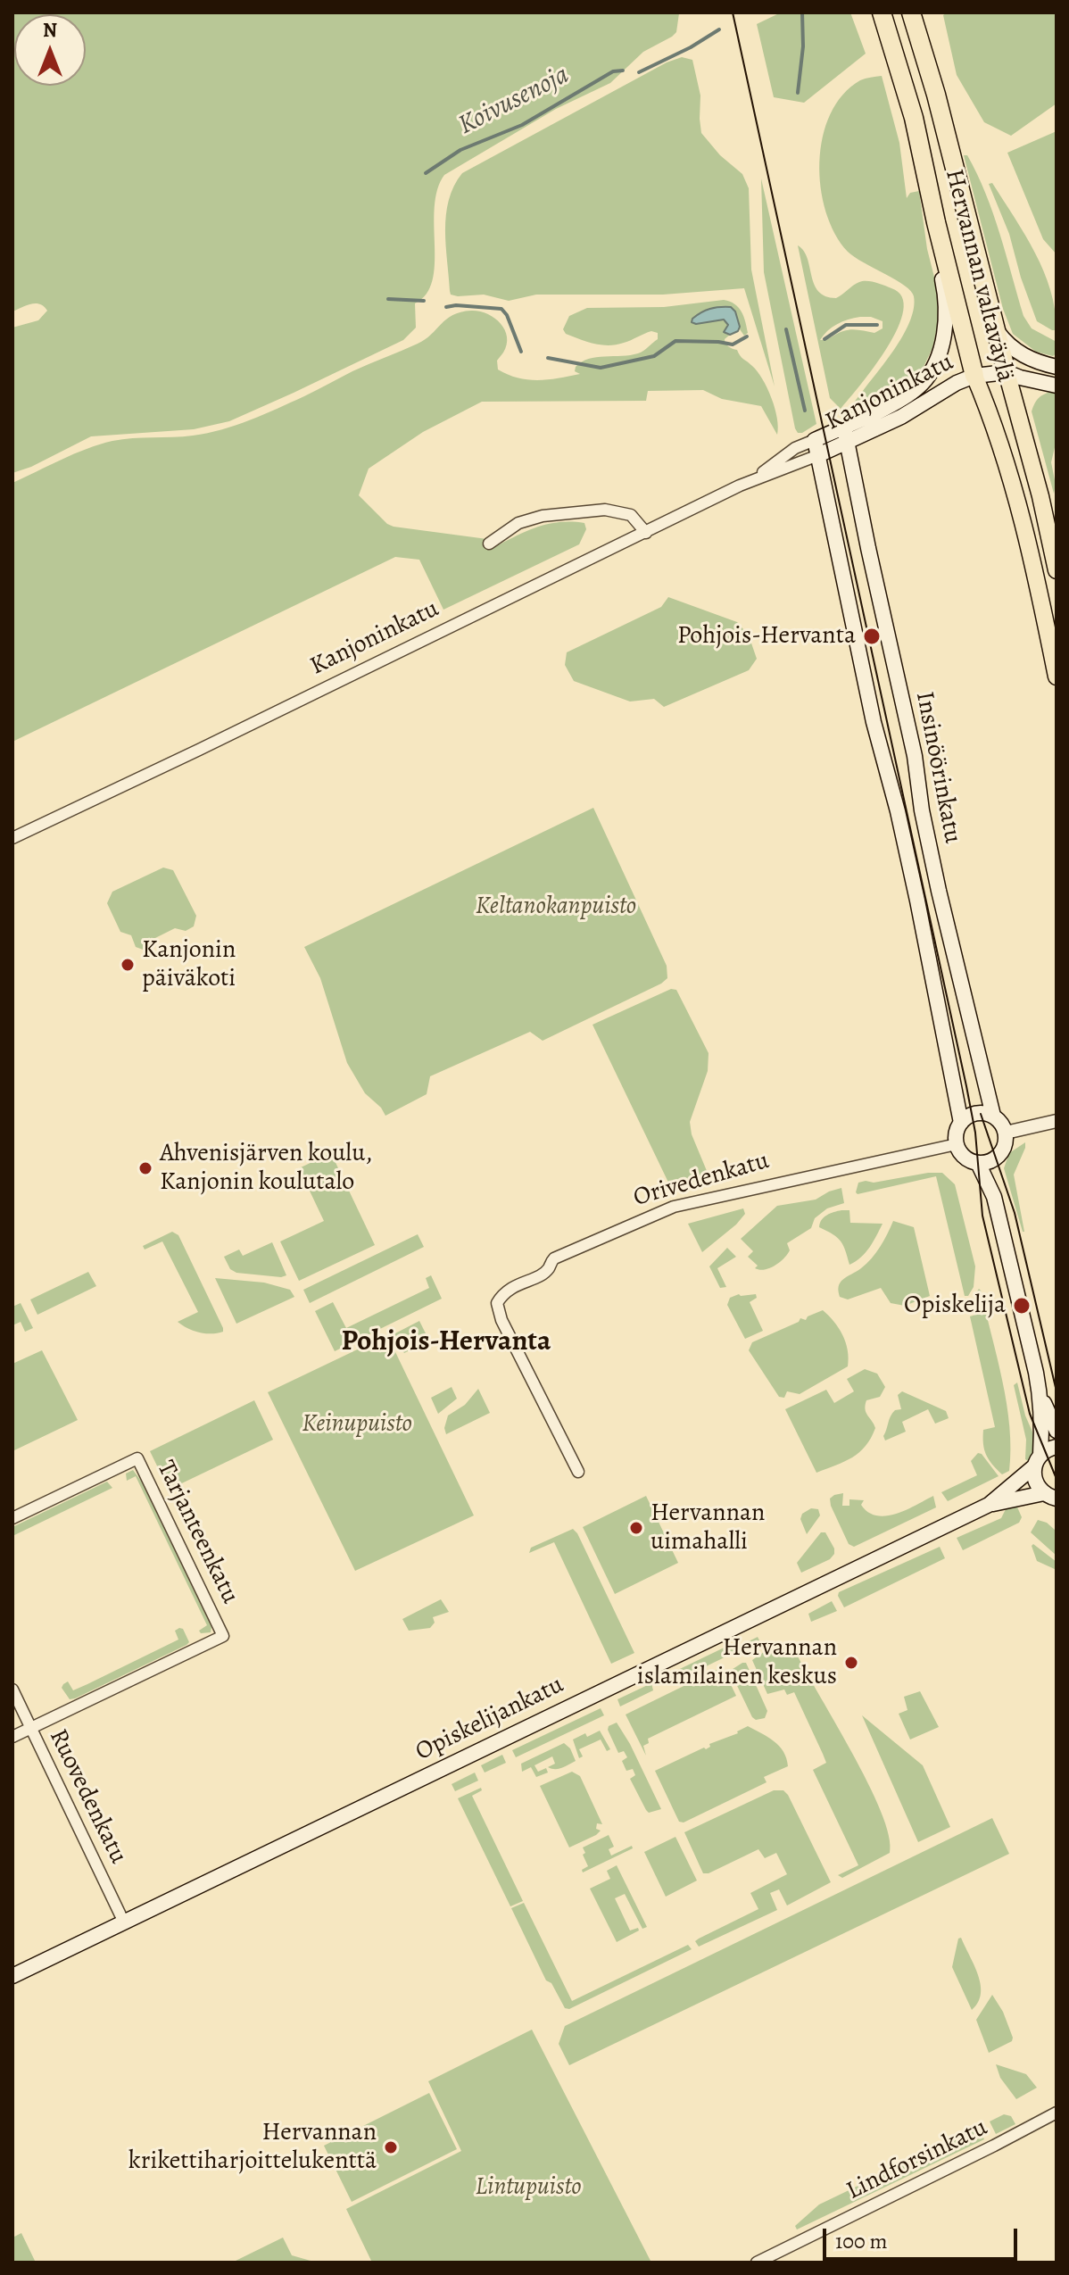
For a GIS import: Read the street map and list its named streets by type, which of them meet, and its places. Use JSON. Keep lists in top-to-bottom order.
{
  "streets": {
    "highway": ["Hervannan valtaväylä"],
    "main road": ["Kanjoninkatu", "Insinöörinkatu", "Opiskelijankatu"],
    "street": [
      "Orivedenkatu",
      "Tarjanteenkatu",
      "Ruovedenkatu",
      "Lindforsinkatu"
    ]
  },
  "crossings": [
    ["Hervannan valtaväylä", "Kanjoninkatu"],
    ["Kanjoninkatu", "Insinöörinkatu"],
    ["Insinöörinkatu", "Orivedenkatu"],
    ["Tarjanteenkatu", "Ruovedenkatu"],
    ["Opiskelijankatu", "Ruovedenkatu"]
  ],
  "districts": ["Pohjois-Hervanta"],
  "water": ["Koivusenoja"],
  "parks": ["Keltanokanpuisto", "Keinupuisto", "Lintupuisto"],
  "places": [
    "Pohjois-Hervanta",
    "Kanjonin päiväkoti",
    "Ahvenisjärven koulu, Kanjonin koulutalo",
    "Opiskelija",
    "Hervannan uimahalli",
    "Hervannan islamilainen keskus",
    "Hervannan krikettiharjoittelukenttä"
  ],
  "scale_bar": "100 m",
  "north": "top"
}
